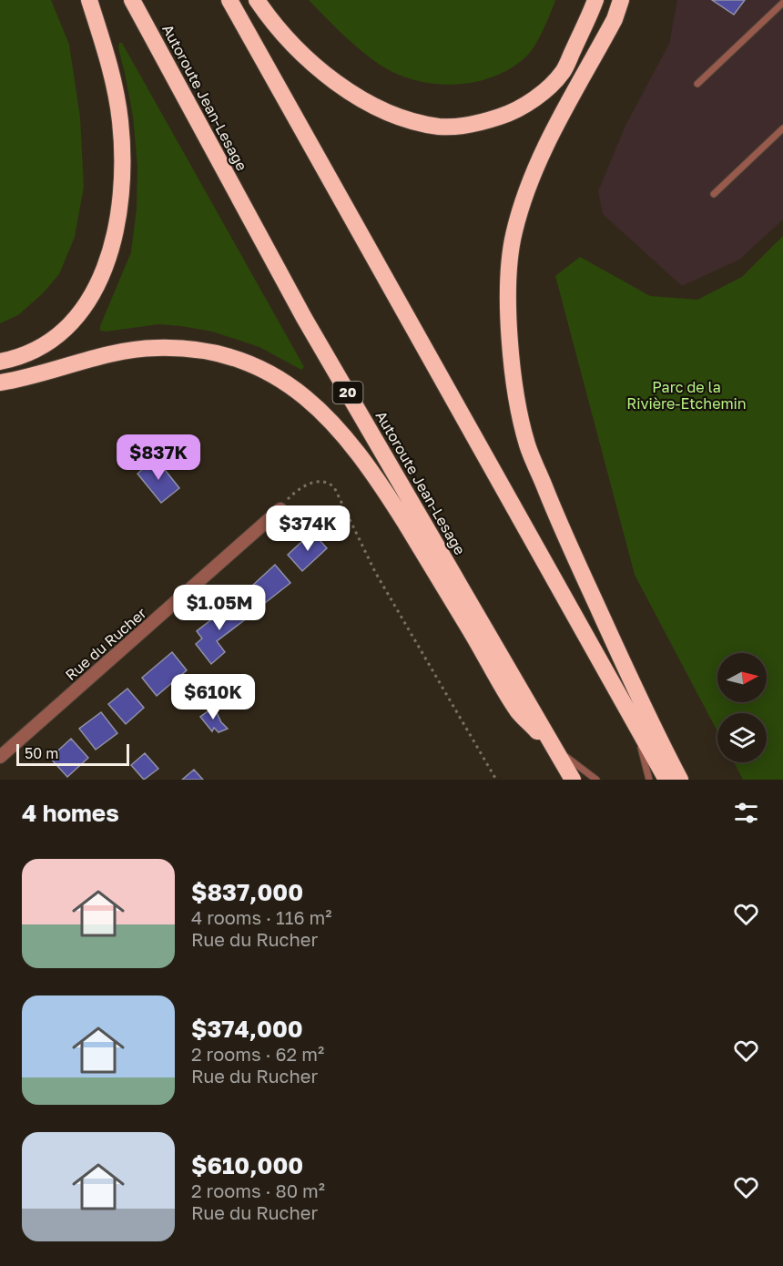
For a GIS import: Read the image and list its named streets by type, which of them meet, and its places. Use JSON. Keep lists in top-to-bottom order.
{
  "streets": {
    "highway": ["Autoroute Jean-Lesage", "20"],
    "street": ["Rue du Rucher"]
  },
  "parks": ["Parc de la Rivière-Etchemin"],
  "scale_bar": "50 m",
  "north": "right",
  "page": {
    "price": [
      "$837K",
      "$374K",
      "$1.05M",
      "$610K"
    ],
    "scale": "50 m",
    "heading": "4 homes",
    "list": [
      {
        "name": "$837,000",
        "note": "4 rooms · 116 m² · Rue du Rucher"
      },
      {
        "name": "$374,000",
        "note": "2 rooms · 62 m² · Rue du Rucher"
      },
      {
        "name": "$610,000",
        "note": "2 rooms · 80 m² · Rue du Rucher"
      }
    ]
  }
}
